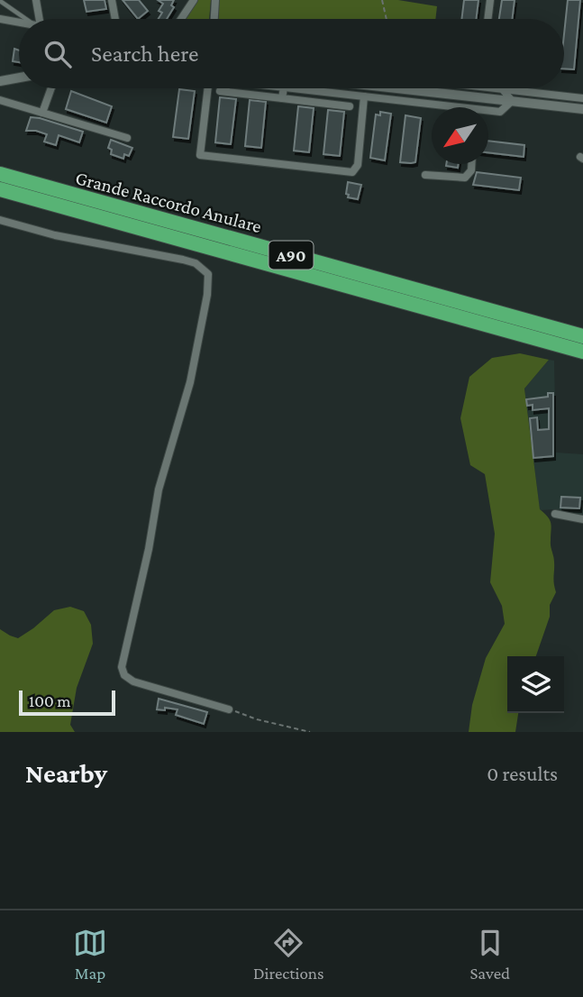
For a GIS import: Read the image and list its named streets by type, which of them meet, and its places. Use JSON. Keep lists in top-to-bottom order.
{
  "streets": {
    "highway": ["Grande Raccordo Anulare", "A90"]
  },
  "scale_bar": "100 m",
  "north": "bottom left",
  "page": {
    "search": "Search here",
    "scale": "100 m",
    "heading": ["Nearby", "0 results"],
    "nav": ["Map", "Directions", "Saved"]
  }
}
